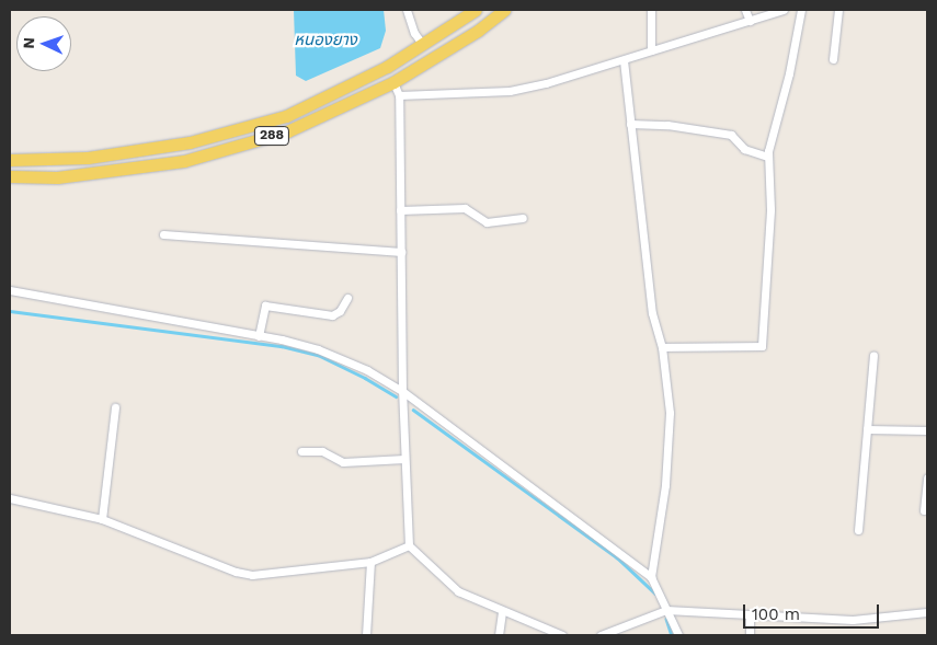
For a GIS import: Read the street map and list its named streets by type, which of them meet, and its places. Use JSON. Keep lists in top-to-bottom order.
{
  "streets": {
    "main road": ["288"]
  },
  "water": ["หนองยาง"],
  "scale_bar": "100 m",
  "north": "left"
}
